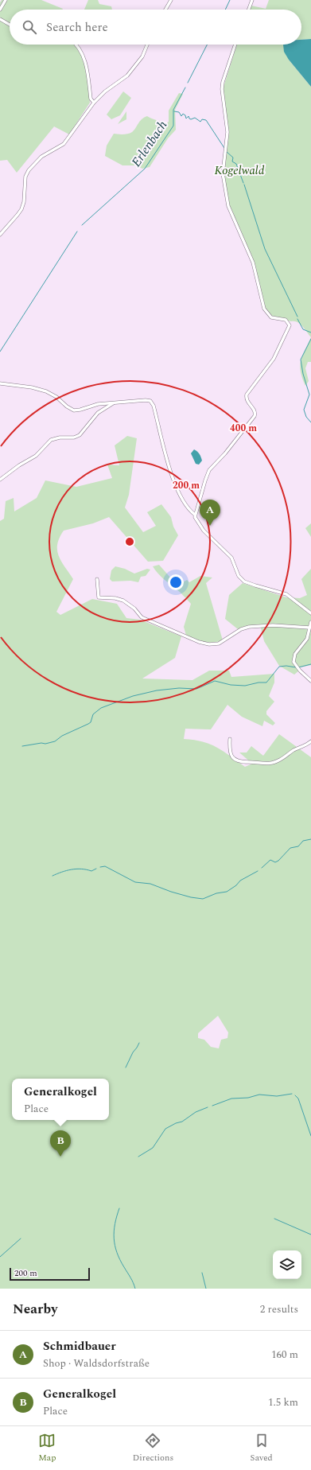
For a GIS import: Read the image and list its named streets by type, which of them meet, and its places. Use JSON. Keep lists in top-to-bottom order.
{
  "water": ["Erlenbach"],
  "parks": ["Kogelwald"],
  "scale_bar": "200 m",
  "page": {
    "search": "Search here",
    "pins": ["A", "B"],
    "popup": ["Generalkogel", "Place"],
    "scale": "200 m",
    "heading": ["Nearby", "2 results"],
    "list": [
      {
        "mark": "A",
        "name": "Schmidbauer",
        "note": "Shop · Waldsdorfstraße",
        "value": "160 m"
      },
      {
        "mark": "B",
        "name": "Generalkogel",
        "note": "Place",
        "value": "1.5 km"
      }
    ],
    "nav": ["Map", "Directions", "Saved"]
  },
  "rings": ["400 m", "200 m"]
}
